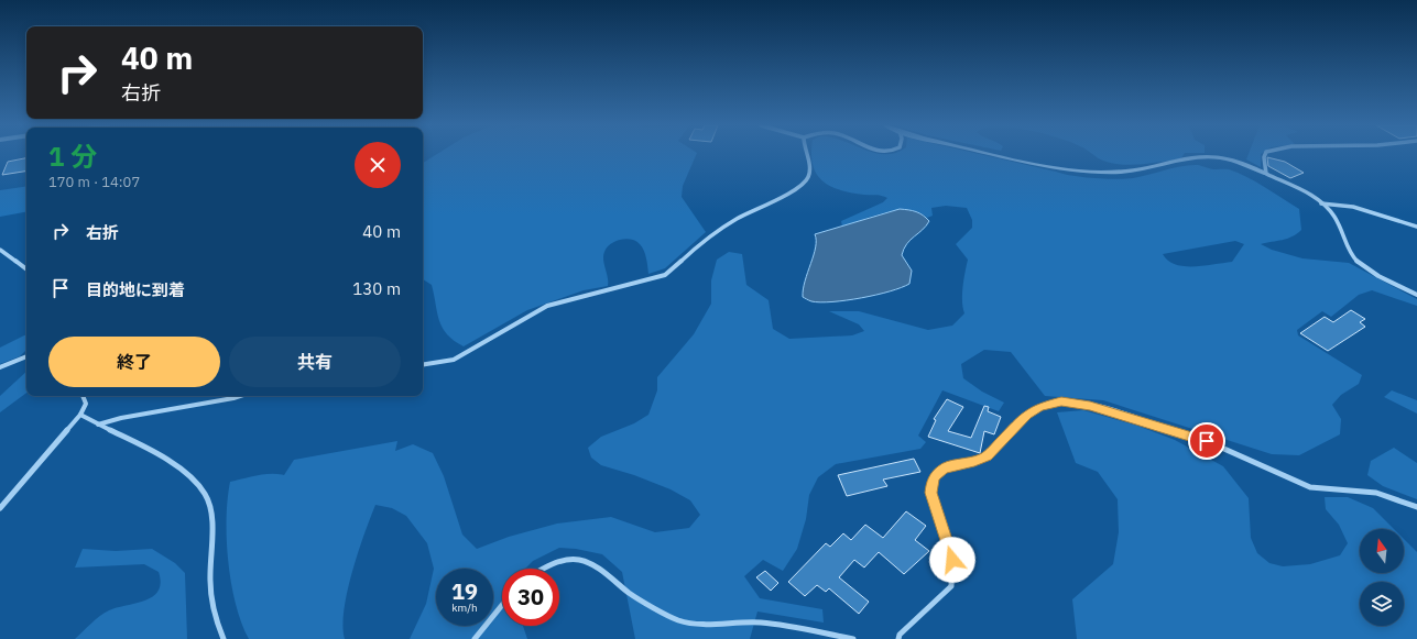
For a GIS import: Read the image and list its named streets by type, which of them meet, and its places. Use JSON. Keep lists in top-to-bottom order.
{
  "north": "top",
  "page": {
    "turn": ["40 m", "右折"],
    "heading": ["1 分", "170 m · 14:07"],
    "list": [
      {
        "name": "右折",
        "value": "40 m"
      },
      {
        "name": "目的地に到着",
        "value": "130 m"
      }
    ],
    "buttons": ["終了", "共有"],
    "speed": "19 km/h",
    "limit": "30"
  }
}
